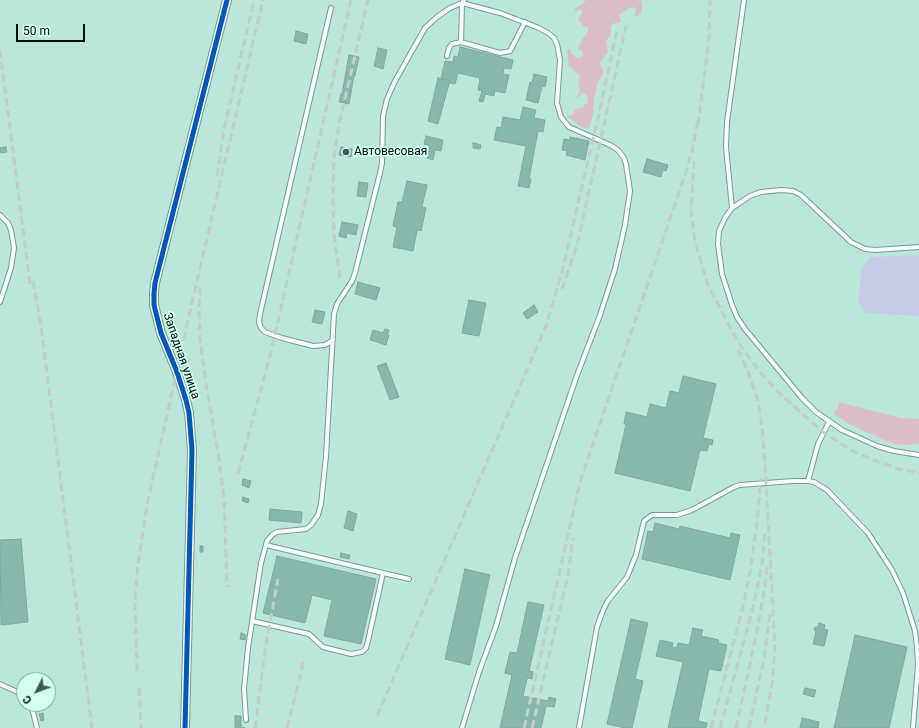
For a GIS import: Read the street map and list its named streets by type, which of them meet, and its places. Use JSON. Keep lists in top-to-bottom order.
{
  "streets": {
    "street": ["Западная улица"]
  },
  "places": ["Автовесовая"],
  "scale_bar": "50 m",
  "north": "bottom left"
}
